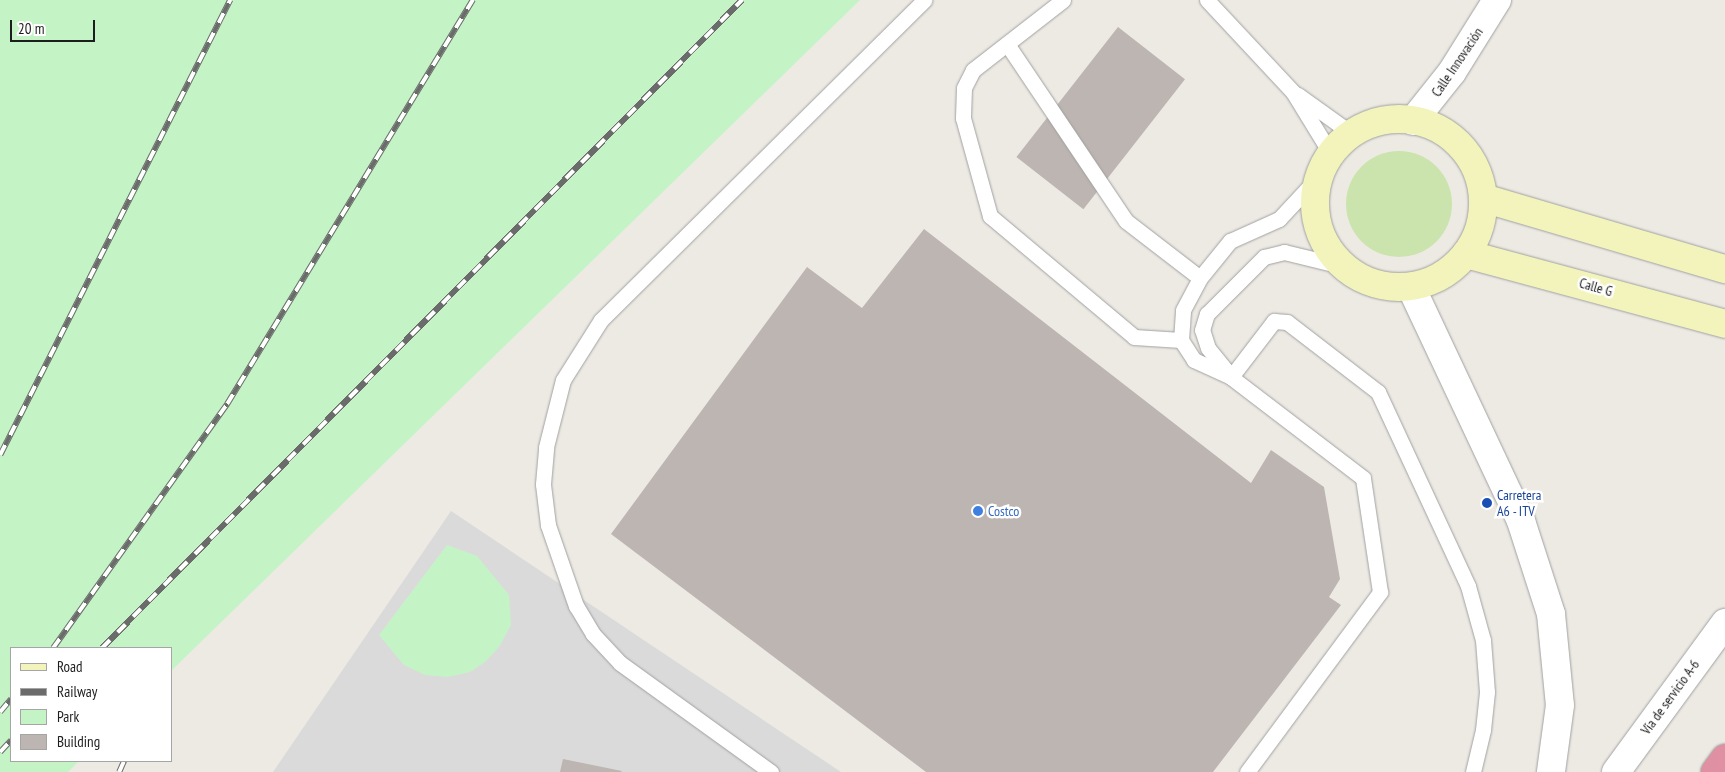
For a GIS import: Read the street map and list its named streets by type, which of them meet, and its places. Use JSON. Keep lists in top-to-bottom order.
{
  "streets": {
    "street": ["Calle Innovación", "Calle G", "Vía de servicio A-6"]
  },
  "crossings": [
    ["Calle Innovación", "Calle G"]
  ],
  "places": ["Carretera A6 - ITV", "Costco"],
  "legend": [
    "Road",
    "Railway",
    "Park",
    "Building"
  ],
  "scale_bar": "20 m"
}
